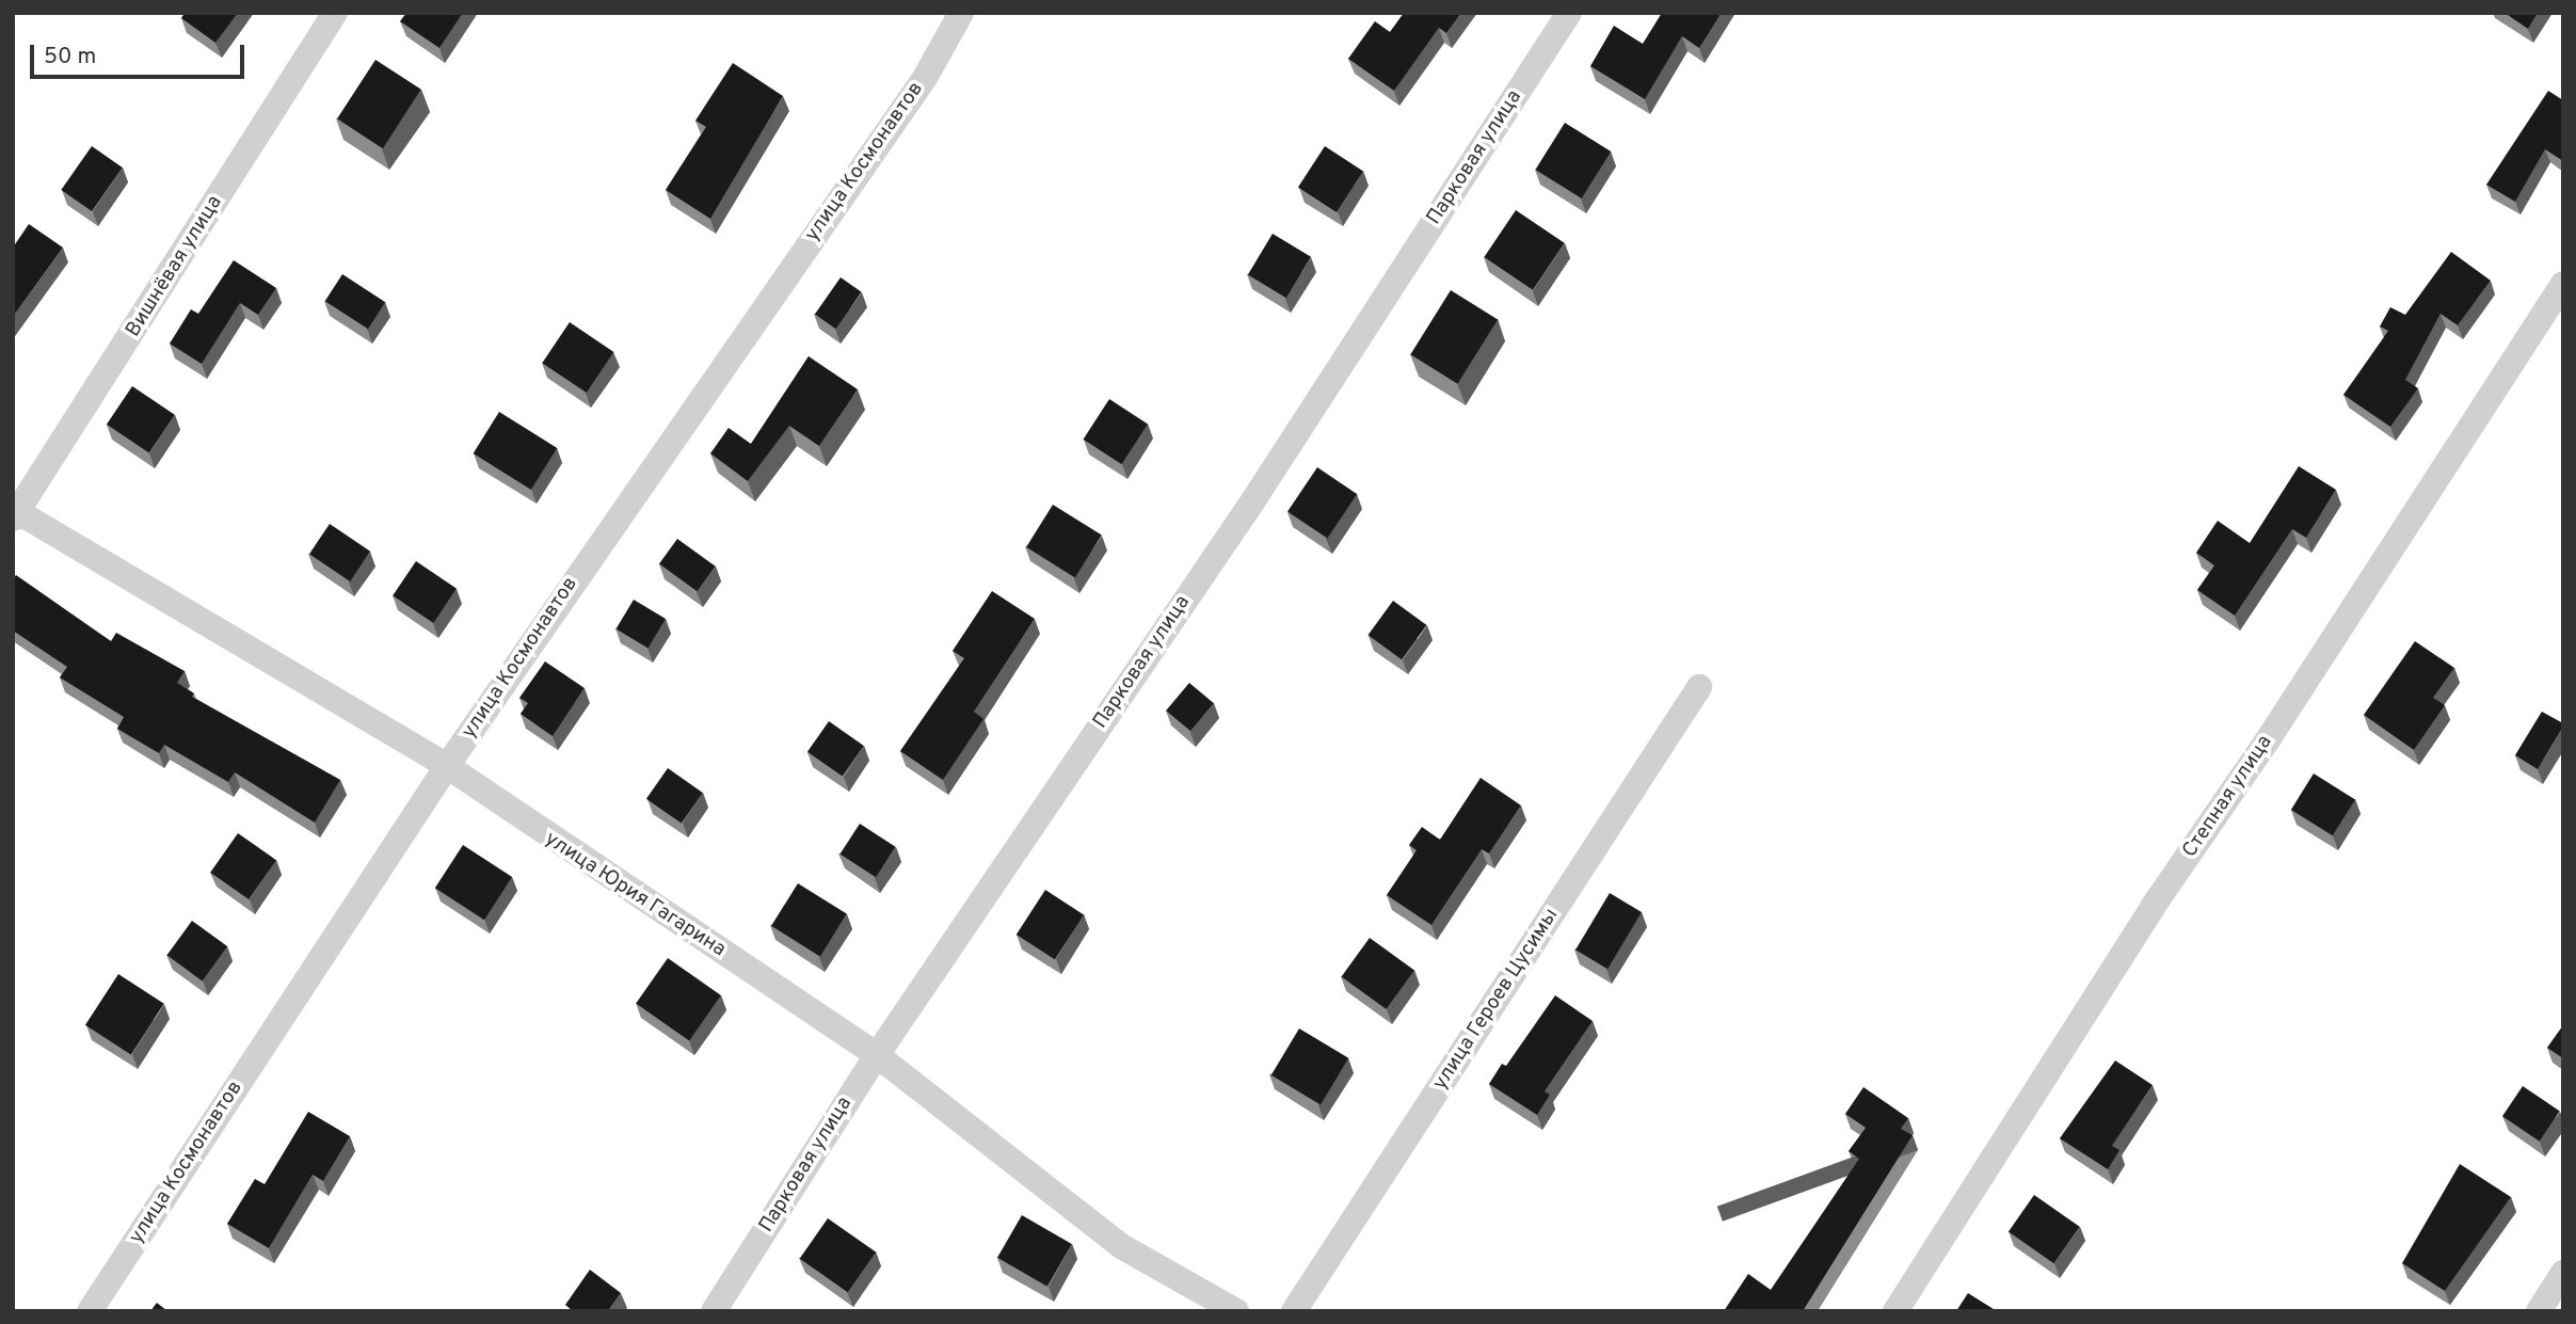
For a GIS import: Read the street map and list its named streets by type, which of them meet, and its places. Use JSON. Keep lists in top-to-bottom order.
{
  "streets": {
    "street": [
      "Парковая улица",
      "улица Космонавтов",
      "Вишнёвая улица",
      "Степная улица",
      "улица Юрия Гагарина",
      "улица Героев Цусимы"
    ]
  },
  "crossings": [
    ["Парковая улица", "улица Юрия Гагарина"],
    ["улица Космонавтов", "улица Юрия Гагарина"],
    ["Вишнёвая улица", "улица Юрия Гагарина"]
  ],
  "scale_bar": "50 m"
}
